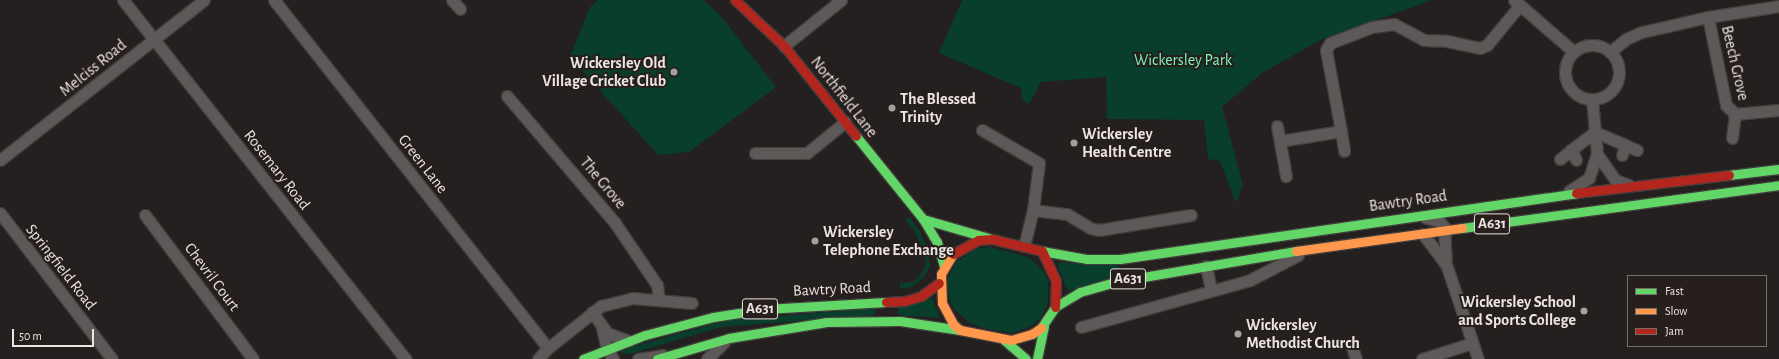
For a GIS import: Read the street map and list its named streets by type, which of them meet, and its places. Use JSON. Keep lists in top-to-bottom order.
{
  "streets": {
    "main road": ["Northfield Lane", "Bawtry Road", "A631"],
    "street": [
      "Beech Grove",
      "Melciss Road",
      "Green Lane",
      "Rosemary Road",
      "The Grove",
      "Springfield Road",
      "Chevril Court"
    ]
  },
  "crossings": [
    ["Melciss Road", "Rosemary Road"],
    ["Northfield Lane", "Bawtry Road"],
    ["Northfield Lane", "A631"],
    ["Bawtry Road", "A631"]
  ],
  "parks": ["Wickersley Park"],
  "places": [
    "Wickersley Old Village Cricket Club",
    "The Blessed Trinity",
    "Wickersley Health Centre",
    "Wickersley Telephone Exchange",
    "Wickersley School and Sports College",
    "Wickersley Methodist Church"
  ],
  "legend": ["Fast", "Slow", "Jam"],
  "scale_bar": "50 m"
}
